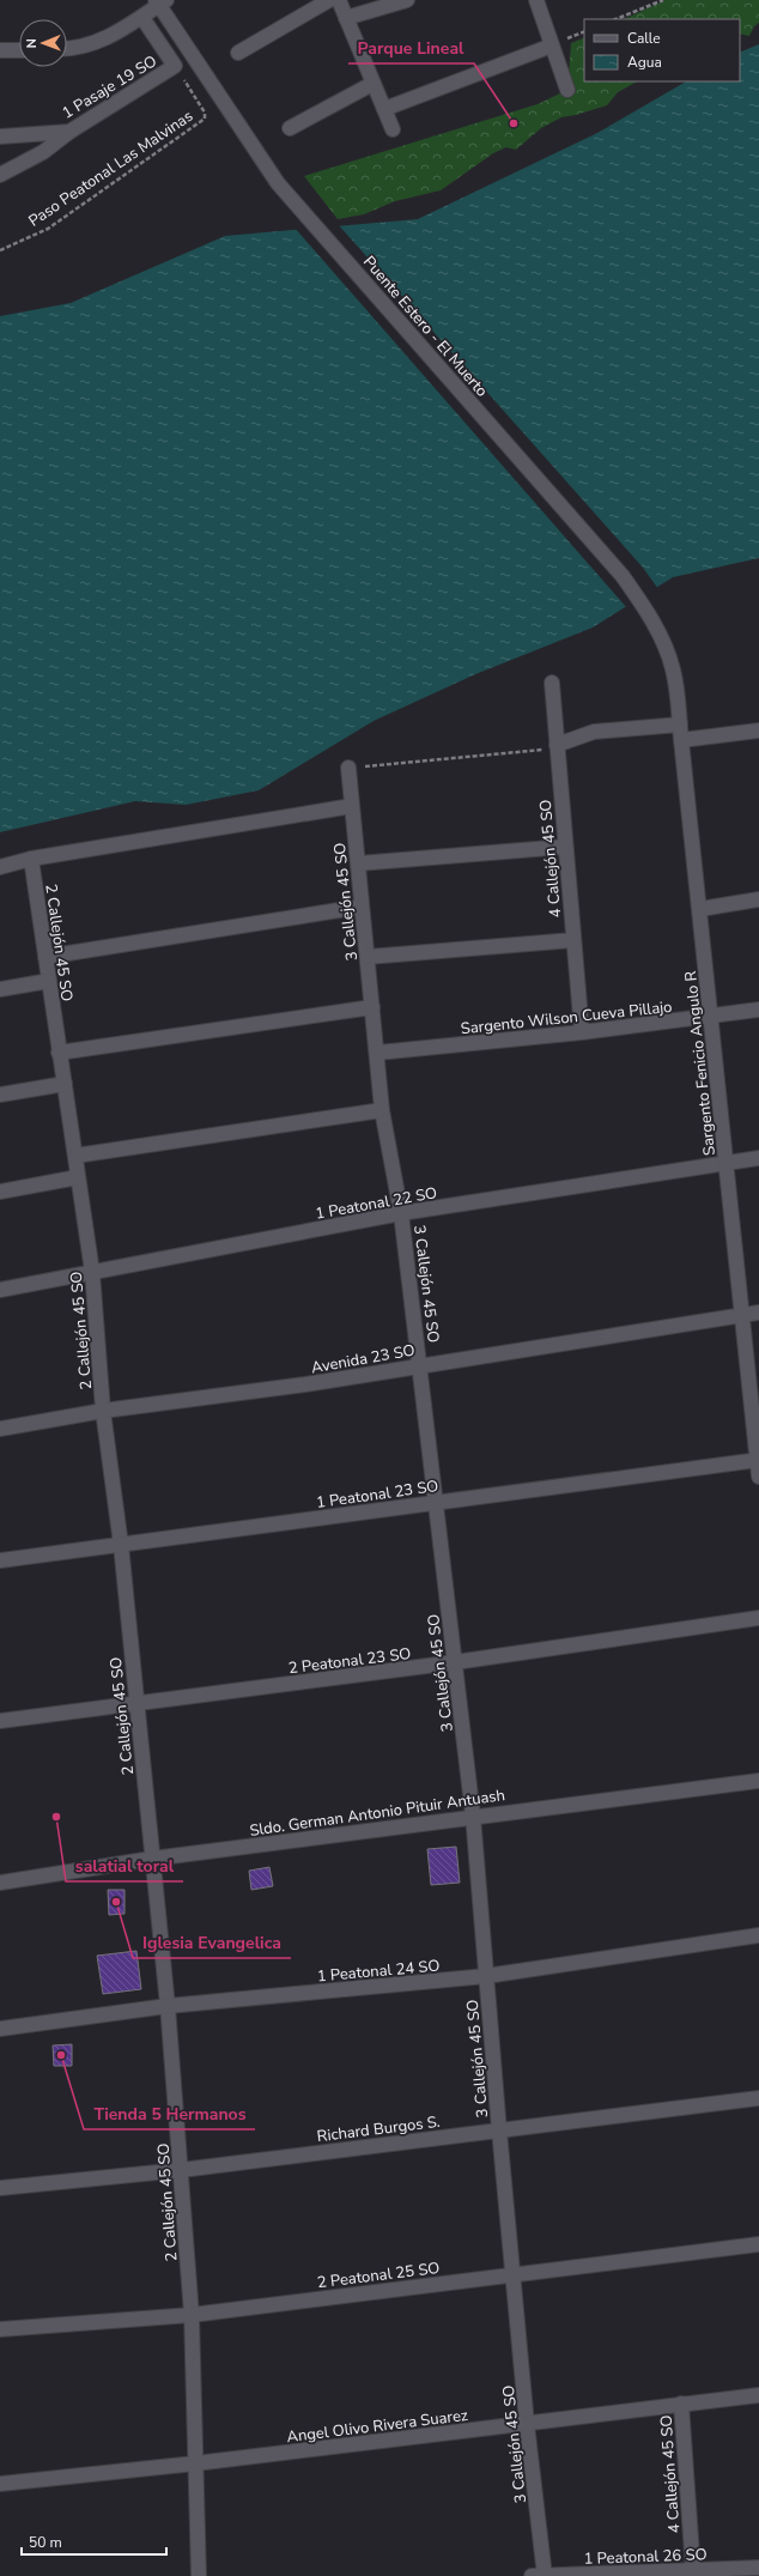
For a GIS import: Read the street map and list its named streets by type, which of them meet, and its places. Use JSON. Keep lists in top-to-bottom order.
{
  "streets": {
    "street": [
      "1 Pasaje 19 SO",
      "Puente Estero - El Muerto",
      "4 Callejón 45 SO",
      "3 Callejón 45 SO",
      "2 Callejón 45 SO",
      "Sargento Wilson Cueva Pillajo",
      "Sargento Fenicio Angulo R",
      "1 Peatonal 22 SO",
      "Avenida 23 SO",
      "1 Peatonal 23 SO",
      "2 Peatonal 23 SO",
      "Sldo. German Antonio Pituir Antuash",
      "1 Peatonal 24 SO",
      "Richard Burgos S.",
      "2 Peatonal 25 SO",
      "Angel Olivo Rivera Suarez",
      "1 Peatonal 26 SO"
    ],
    "path": ["Paso Peatonal Las Malvinas"]
  },
  "crossings": [
    ["1 Pasaje 19 SO", "Paso Peatonal Las Malvinas"],
    ["Puente Estero - El Muerto", "Sargento Fenicio Angulo R"],
    ["4 Callejón 45 SO", "Sargento Wilson Cueva Pillajo"],
    ["4 Callejón 45 SO", "Angel Olivo Rivera Suarez"],
    ["4 Callejón 45 SO", "1 Peatonal 26 SO"],
    ["3 Callejón 45 SO", "Sargento Wilson Cueva Pillajo"],
    ["3 Callejón 45 SO", "1 Peatonal 22 SO"],
    ["3 Callejón 45 SO", "Avenida 23 SO"],
    ["3 Callejón 45 SO", "1 Peatonal 23 SO"],
    ["3 Callejón 45 SO", "2 Peatonal 23 SO"],
    ["3 Callejón 45 SO", "Sldo. German Antonio Pituir Antuash"],
    ["3 Callejón 45 SO", "1 Peatonal 24 SO"],
    ["3 Callejón 45 SO", "Richard Burgos S."],
    ["3 Callejón 45 SO", "2 Peatonal 25 SO"],
    ["3 Callejón 45 SO", "Angel Olivo Rivera Suarez"],
    ["3 Callejón 45 SO", "1 Peatonal 26 SO"],
    ["2 Callejón 45 SO", "1 Peatonal 22 SO"],
    ["2 Callejón 45 SO", "Avenida 23 SO"],
    ["2 Callejón 45 SO", "1 Peatonal 23 SO"],
    ["2 Callejón 45 SO", "2 Peatonal 23 SO"],
    ["2 Callejón 45 SO", "Sldo. German Antonio Pituir Antuash"],
    ["2 Callejón 45 SO", "1 Peatonal 24 SO"],
    ["2 Callejón 45 SO", "Richard Burgos S."],
    ["2 Callejón 45 SO", "2 Peatonal 25 SO"],
    ["2 Callejón 45 SO", "Angel Olivo Rivera Suarez"],
    ["Sargento Wilson Cueva Pillajo", "Sargento Fenicio Angulo R"],
    ["Sargento Fenicio Angulo R", "1 Peatonal 22 SO"],
    ["Sargento Fenicio Angulo R", "Avenida 23 SO"],
    ["Sargento Fenicio Angulo R", "1 Peatonal 23 SO"]
  ],
  "places": [
    "Parque Lineal",
    "salatial toral",
    "Iglesia Evangelica",
    "Tienda 5 Hermanos"
  ],
  "legend": ["Calle", "Agua"],
  "scale_bar": "50 m",
  "north": "left"
}
